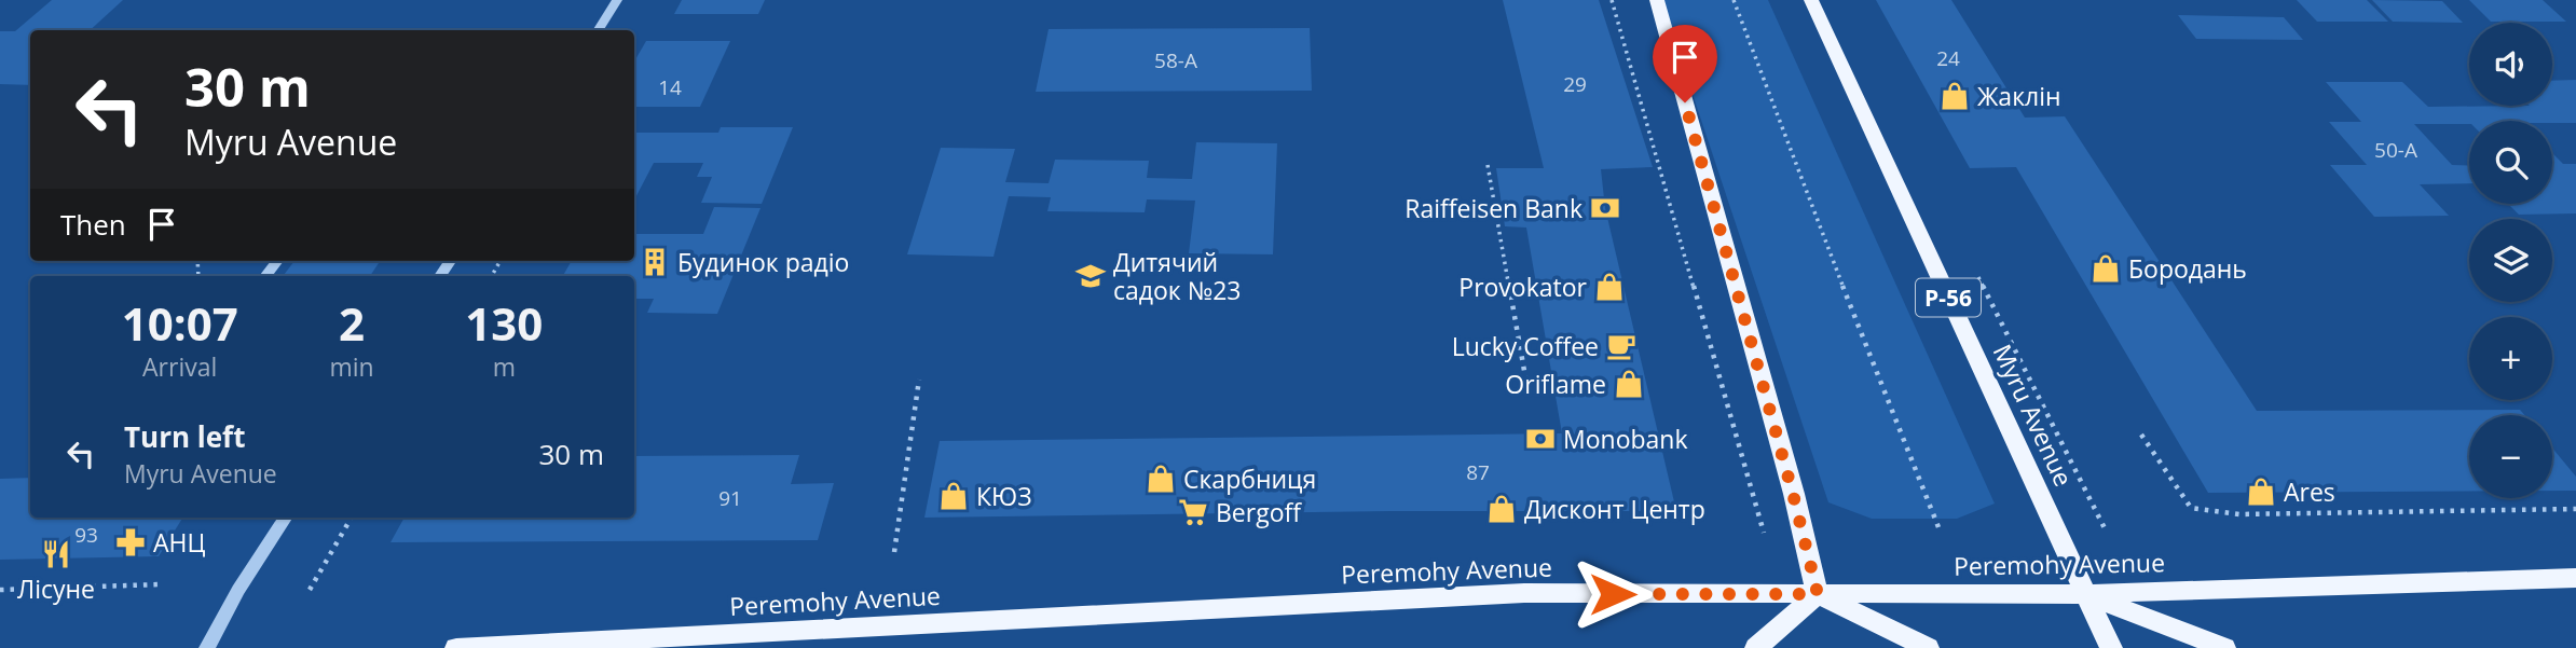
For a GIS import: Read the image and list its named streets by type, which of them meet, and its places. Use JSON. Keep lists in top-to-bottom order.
{
  "streets": {
    "main road": ["Р-56", "Myru Avenue", "Peremohy Avenue"]
  },
  "crossings": [
    ["Myru Avenue", "Peremohy Avenue"]
  ],
  "places": {
    "shop": [
      "Жаклін",
      "Бородань",
      "Provokator",
      "Oriflame",
      "Скарбниця",
      "Ares",
      "КЮЗ",
      "Дисконт Центр"
    ],
    "bank": ["Raiffeisen Bank", "Monobank"],
    "building": ["Будинок радіо"],
    "school or university": ["Дитячий садок №23"],
    "cafe": ["Lucky Coffee"],
    "supermarket": ["Bergoff"],
    "pharmacy": ["АНЦ"],
    "restaurant": ["Лісуне"]
  },
  "house_numbers": [
    "24",
    "58-А",
    "29",
    "14",
    "50-А",
    "87",
    "91",
    "93"
  ],
  "page": {
    "map_buttons": ["+", "−"],
    "turn": ["30 m", "Myru Avenue"],
    "then": "Then",
    "eta": [
      "10:07",
      "Arrival",
      "2",
      "min",
      "130",
      "m"
    ],
    "list": [
      {
        "name": "Turn left",
        "note": "Myru Avenue",
        "value": "30 m"
      }
    ]
  }
}
